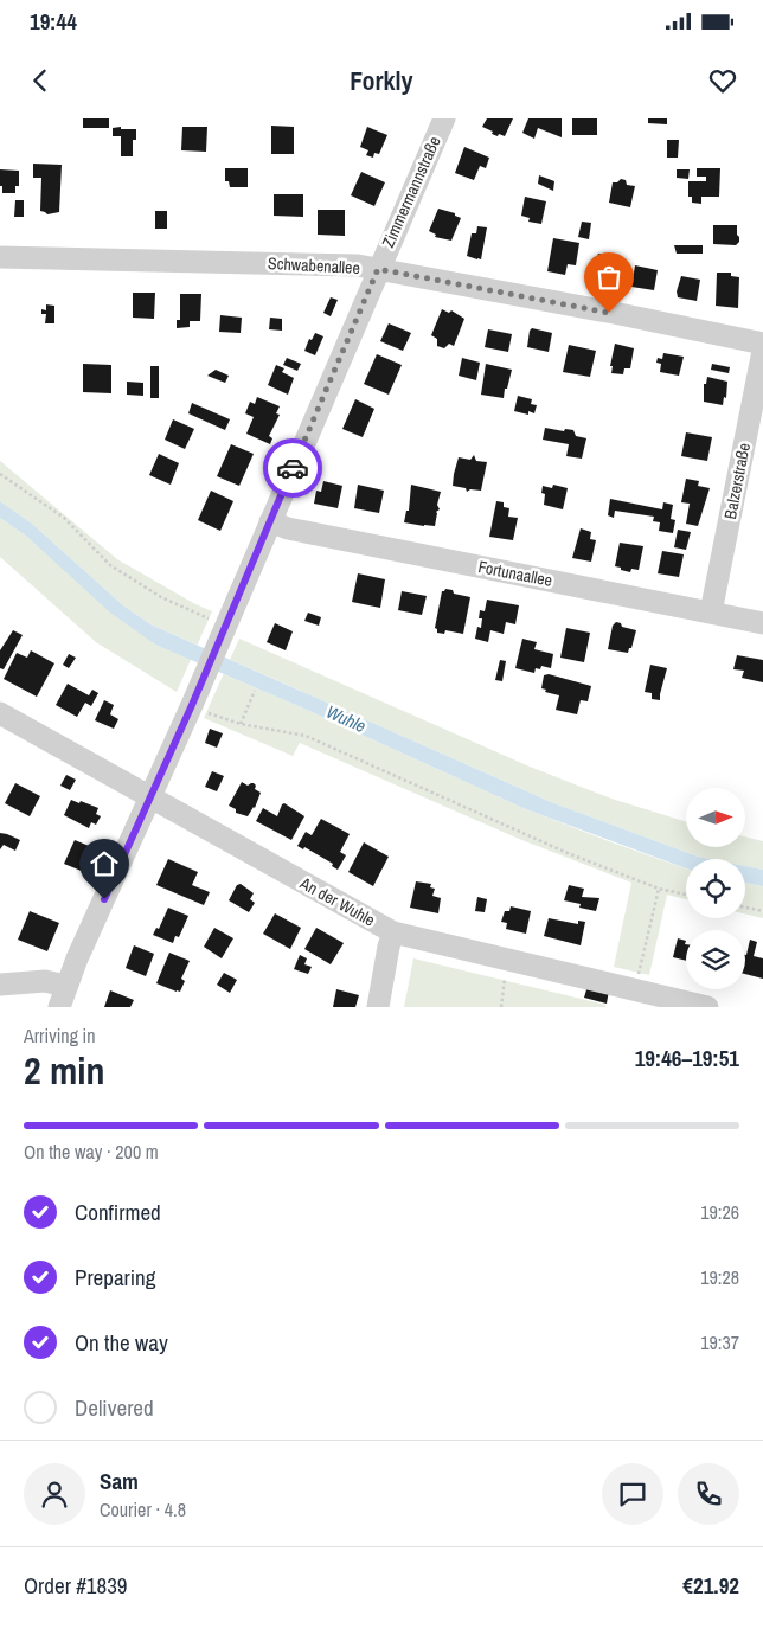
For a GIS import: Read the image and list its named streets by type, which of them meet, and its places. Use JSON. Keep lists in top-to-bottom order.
{
  "streets": {
    "street": [
      "Zimmermannstraße",
      "Schwabenallee",
      "Balzerstraße",
      "Fortunaallee",
      "An der Wuhle"
    ]
  },
  "crossings": [
    ["Zimmermannstraße", "Schwabenallee"],
    ["Zimmermannstraße", "Fortunaallee"],
    ["Zimmermannstraße", "An der Wuhle"],
    ["Balzerstraße", "Fortunaallee"]
  ],
  "water": ["Wuhle"],
  "north": "right",
  "page": {
    "status": "19:44",
    "header": "Forkly",
    "heading": ["2 min", "Arriving in", "19:46–19:51"],
    "panel": [
      "Sam",
      "Courier · 4.8",
      "Order #1839",
      "€21.92"
    ],
    "bar": "On the way · 200 m",
    "list": [
      ["Confirmed", "19:26"],
      ["Preparing", "19:28"],
      ["On the way", "19:37"],
      "Delivered"
    ]
  }
}
